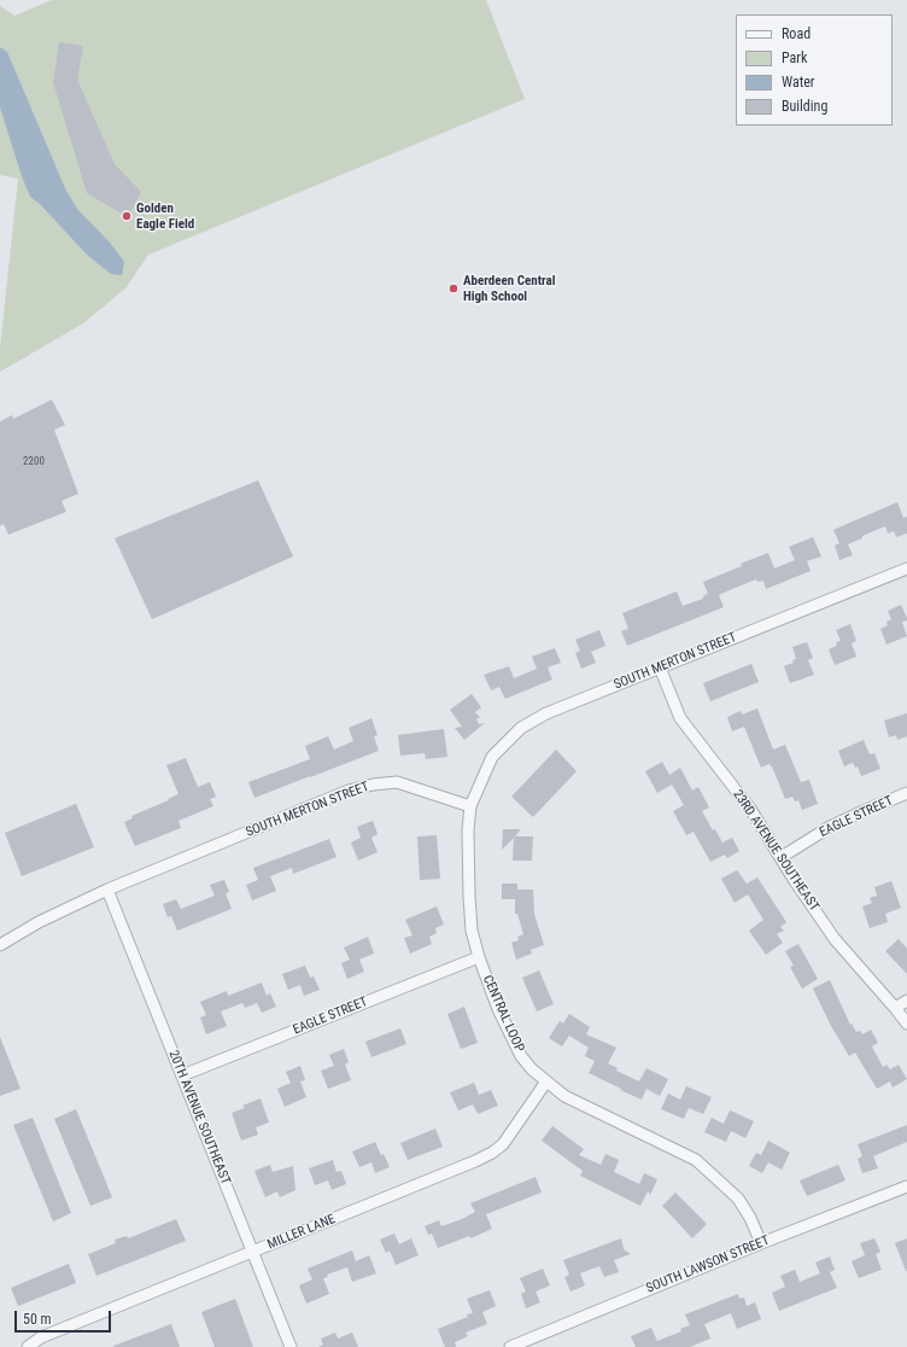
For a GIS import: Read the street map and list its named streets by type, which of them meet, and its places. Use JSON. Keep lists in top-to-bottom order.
{
  "streets": {
    "street": [
      "SOUTH MERTON STREET",
      "EAGLE STREET",
      "23RD AVENUE SOUTHEAST",
      "CENTRAL LOOP",
      "20TH AVENUE SOUTHEAST",
      "MILLER LANE",
      "SOUTH LAWSON STREET"
    ]
  },
  "crossings": [
    ["SOUTH MERTON STREET", "23RD AVENUE SOUTHEAST"],
    ["SOUTH MERTON STREET", "CENTRAL LOOP"],
    ["SOUTH MERTON STREET", "20TH AVENUE SOUTHEAST"],
    ["EAGLE STREET", "23RD AVENUE SOUTHEAST"],
    ["EAGLE STREET", "CENTRAL LOOP"],
    ["EAGLE STREET", "20TH AVENUE SOUTHEAST"],
    ["CENTRAL LOOP", "MILLER LANE"],
    ["CENTRAL LOOP", "SOUTH LAWSON STREET"],
    ["20TH AVENUE SOUTHEAST", "MILLER LANE"]
  ],
  "places": ["Golden Eagle Field", "Aberdeen Central High School"],
  "house_numbers": ["2200"],
  "legend": [
    "Road",
    "Park",
    "Water",
    "Building"
  ],
  "scale_bar": "50 m"
}
